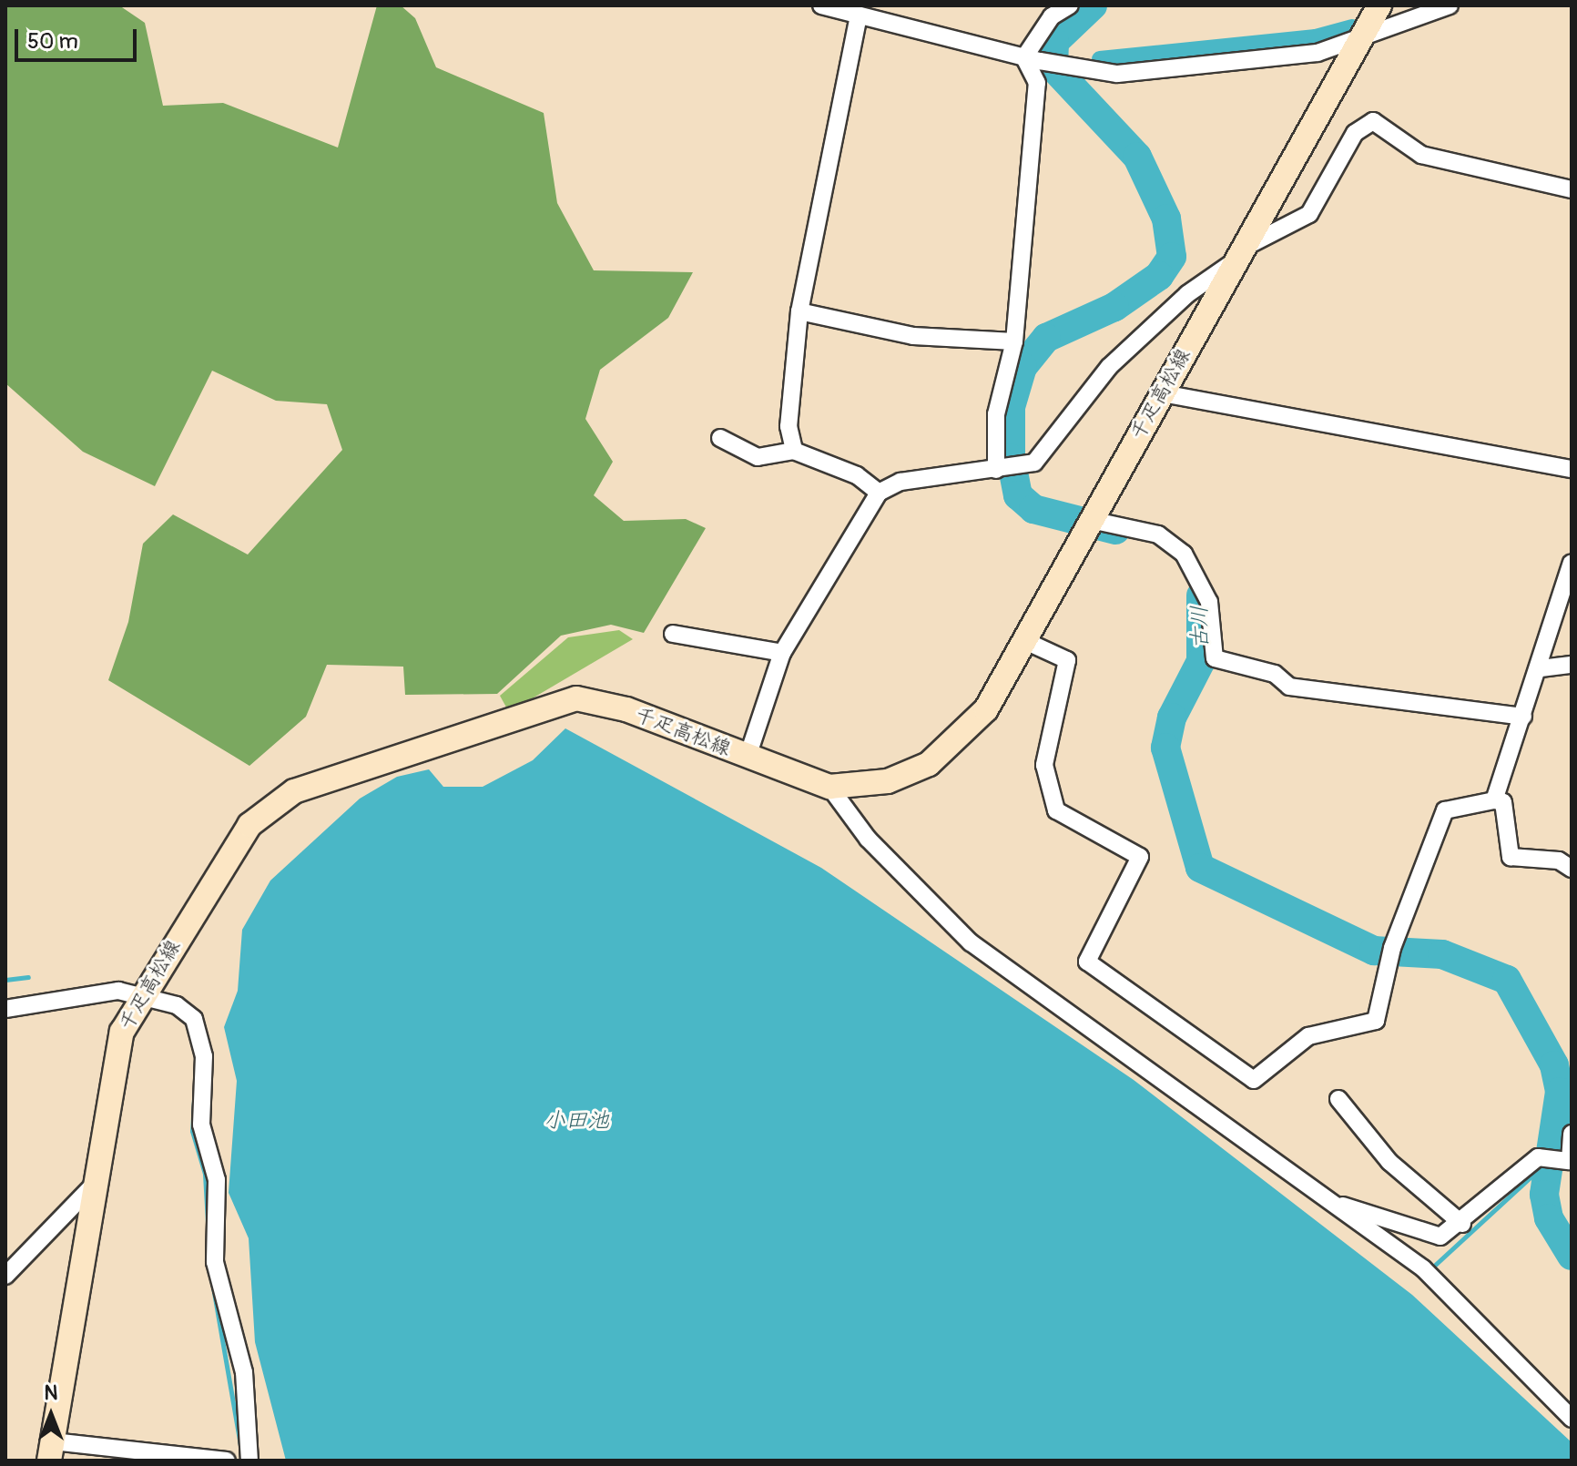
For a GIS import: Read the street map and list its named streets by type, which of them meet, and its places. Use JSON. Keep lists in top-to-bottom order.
{
  "streets": {
    "main road": ["千疋高松線"]
  },
  "water": ["古川", "小田池"],
  "scale_bar": "50 m",
  "north": "top"
}
